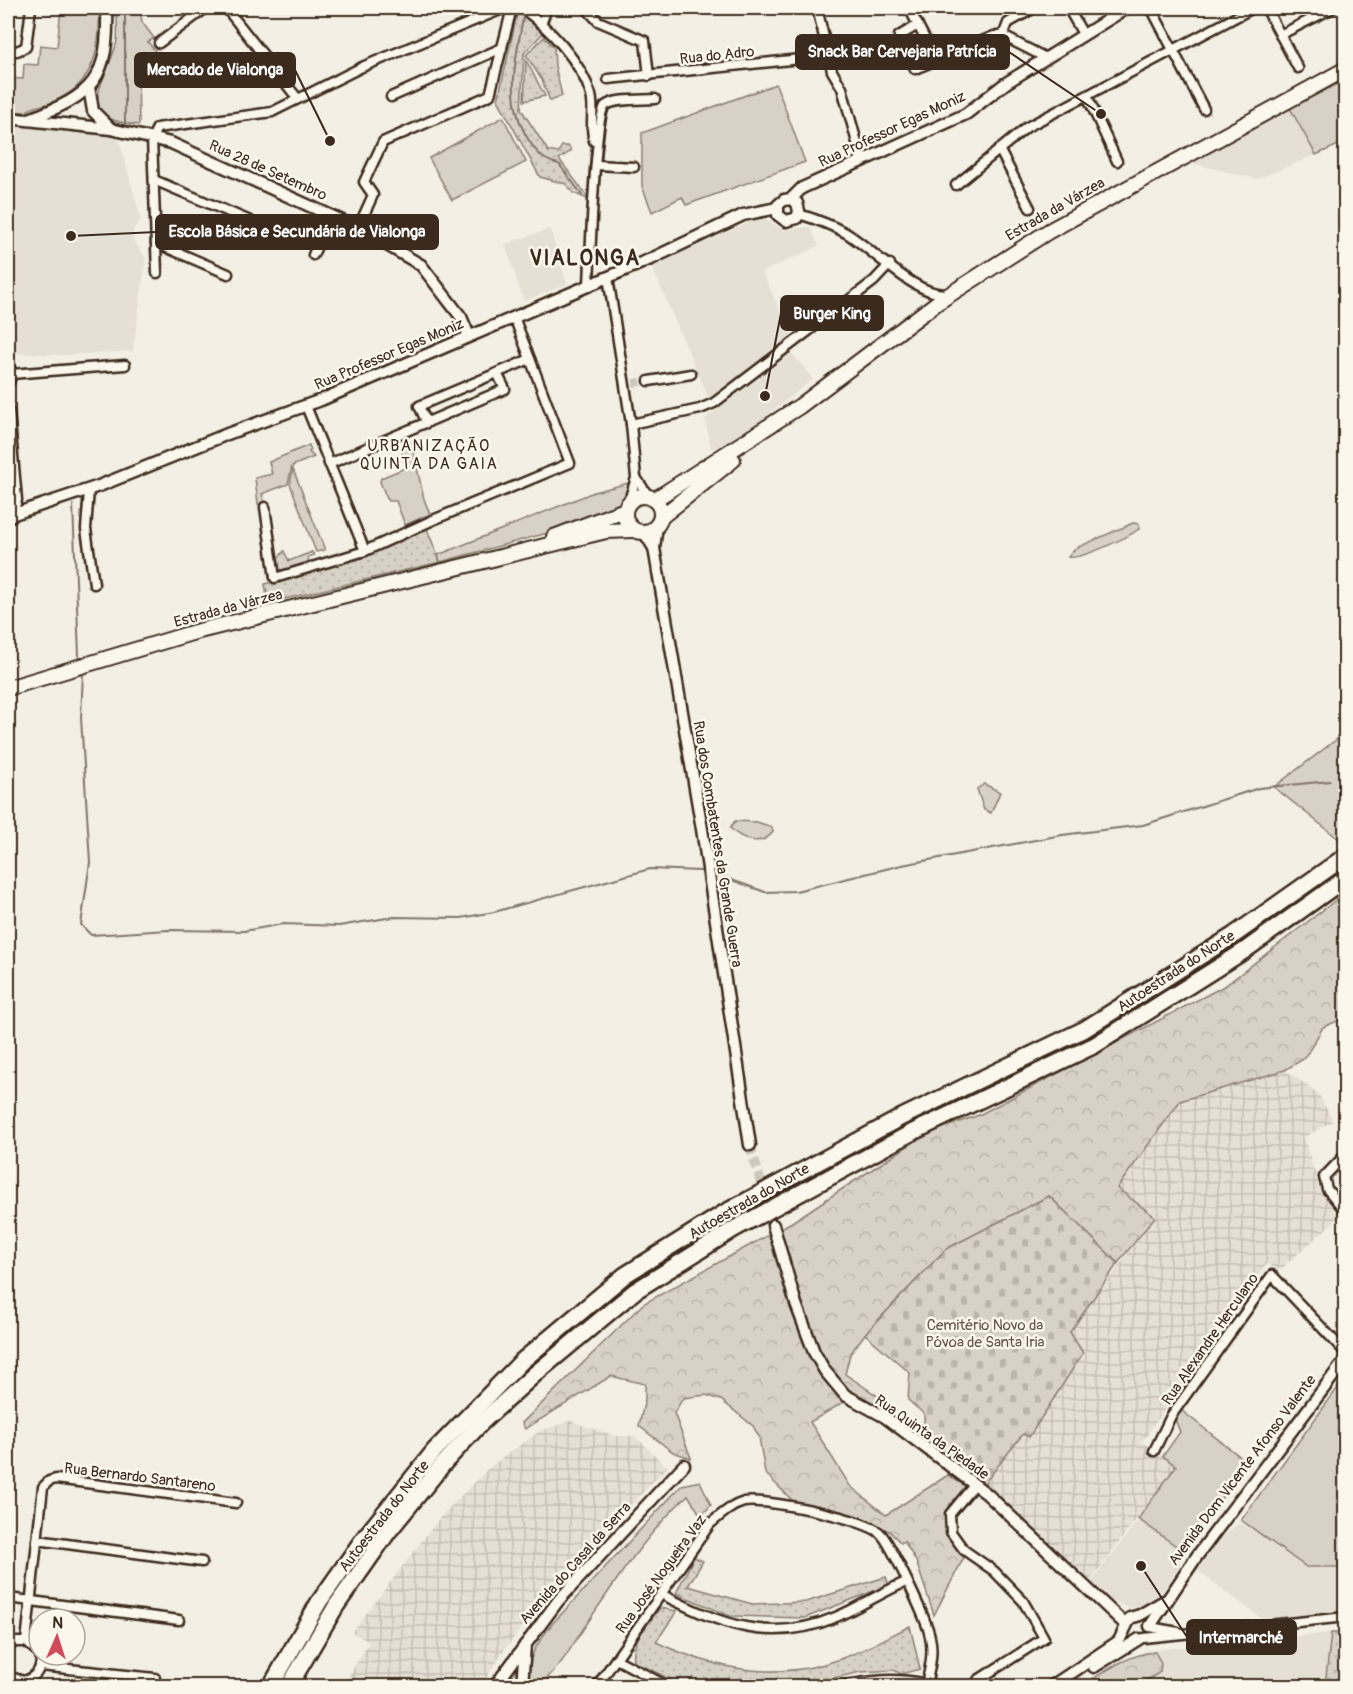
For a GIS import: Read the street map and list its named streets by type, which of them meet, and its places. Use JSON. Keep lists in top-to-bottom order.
{
  "streets": {
    "highway": ["Autoestrada do Norte"],
    "main road": ["Estrada da Várzea"],
    "street": [
      "Rua do Adro",
      "Rua Professor Egas Moniz",
      "Rua 28 de Setembro",
      "Rua dos Combatentes da Grande Guerra",
      "Rua Alexandre Herculano",
      "Rua Quinta da Piedade",
      "Avenida Dom Vicente Afonso Valente",
      "Rua Bernardo Santareno",
      "Avenida do Casal da Serra",
      "Rua José Nogueira Vaz"
    ]
  },
  "crossings": [
    ["Rua Professor Egas Moniz", "Rua 28 de Setembro"],
    ["Estrada da Várzea", "Rua dos Combatentes da Grande Guerra"],
    ["Rua Quinta da Piedade", "Avenida Dom Vicente Afonso Valente"]
  ],
  "districts": ["VIALONGA", "URBANIZAÇÃO QUINTA DA GAIA"],
  "parks": ["Cemitério Novo da Póvoa de Santa Iria"],
  "places": [
    "Snack Bar Cervejaria Patrícia",
    "Mercado de Vialonga",
    "Escola Básica e Secundária de Vialonga",
    "Burger King",
    "Intermarché"
  ],
  "north": "top"
}
